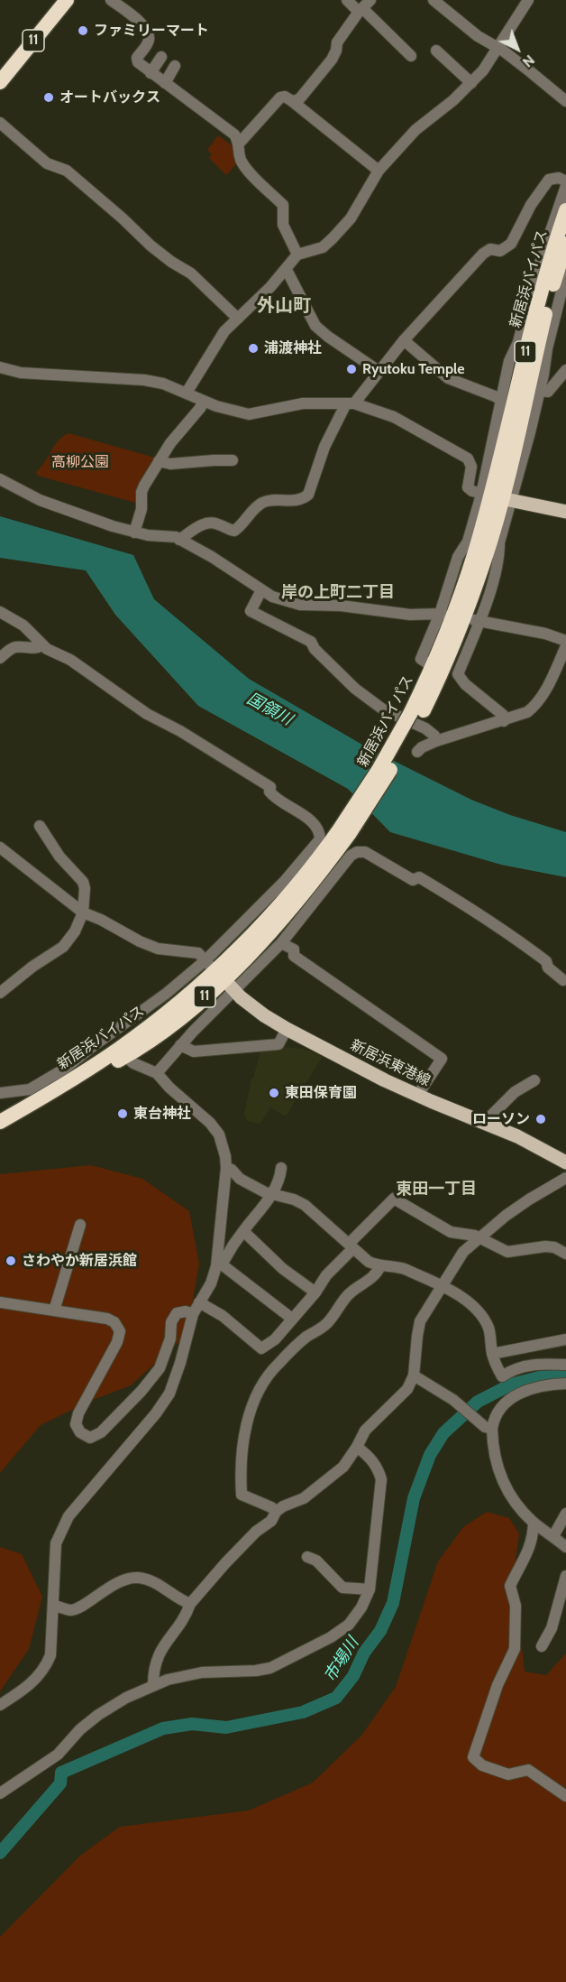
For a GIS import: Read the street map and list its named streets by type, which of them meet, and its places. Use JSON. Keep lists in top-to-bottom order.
{
  "streets": {
    "highway": ["11", "新居浜バイパス"],
    "main road": ["新居浜東港線"]
  },
  "crossings": [
    ["新居浜バイパス", "新居浜東港線"]
  ],
  "districts": ["外山町", "岸の上町二丁目", "東田一丁目"],
  "water": ["国領川", "市場川"],
  "parks": ["高柳公園"],
  "places": [
    "ファミリーマート",
    "オートバックス",
    "浦渡神社",
    "Ryutoku Temple",
    "東田保育園",
    "東台神社",
    "ローソン",
    "さわやか新居浜館"
  ],
  "north": "bottom right"
}
